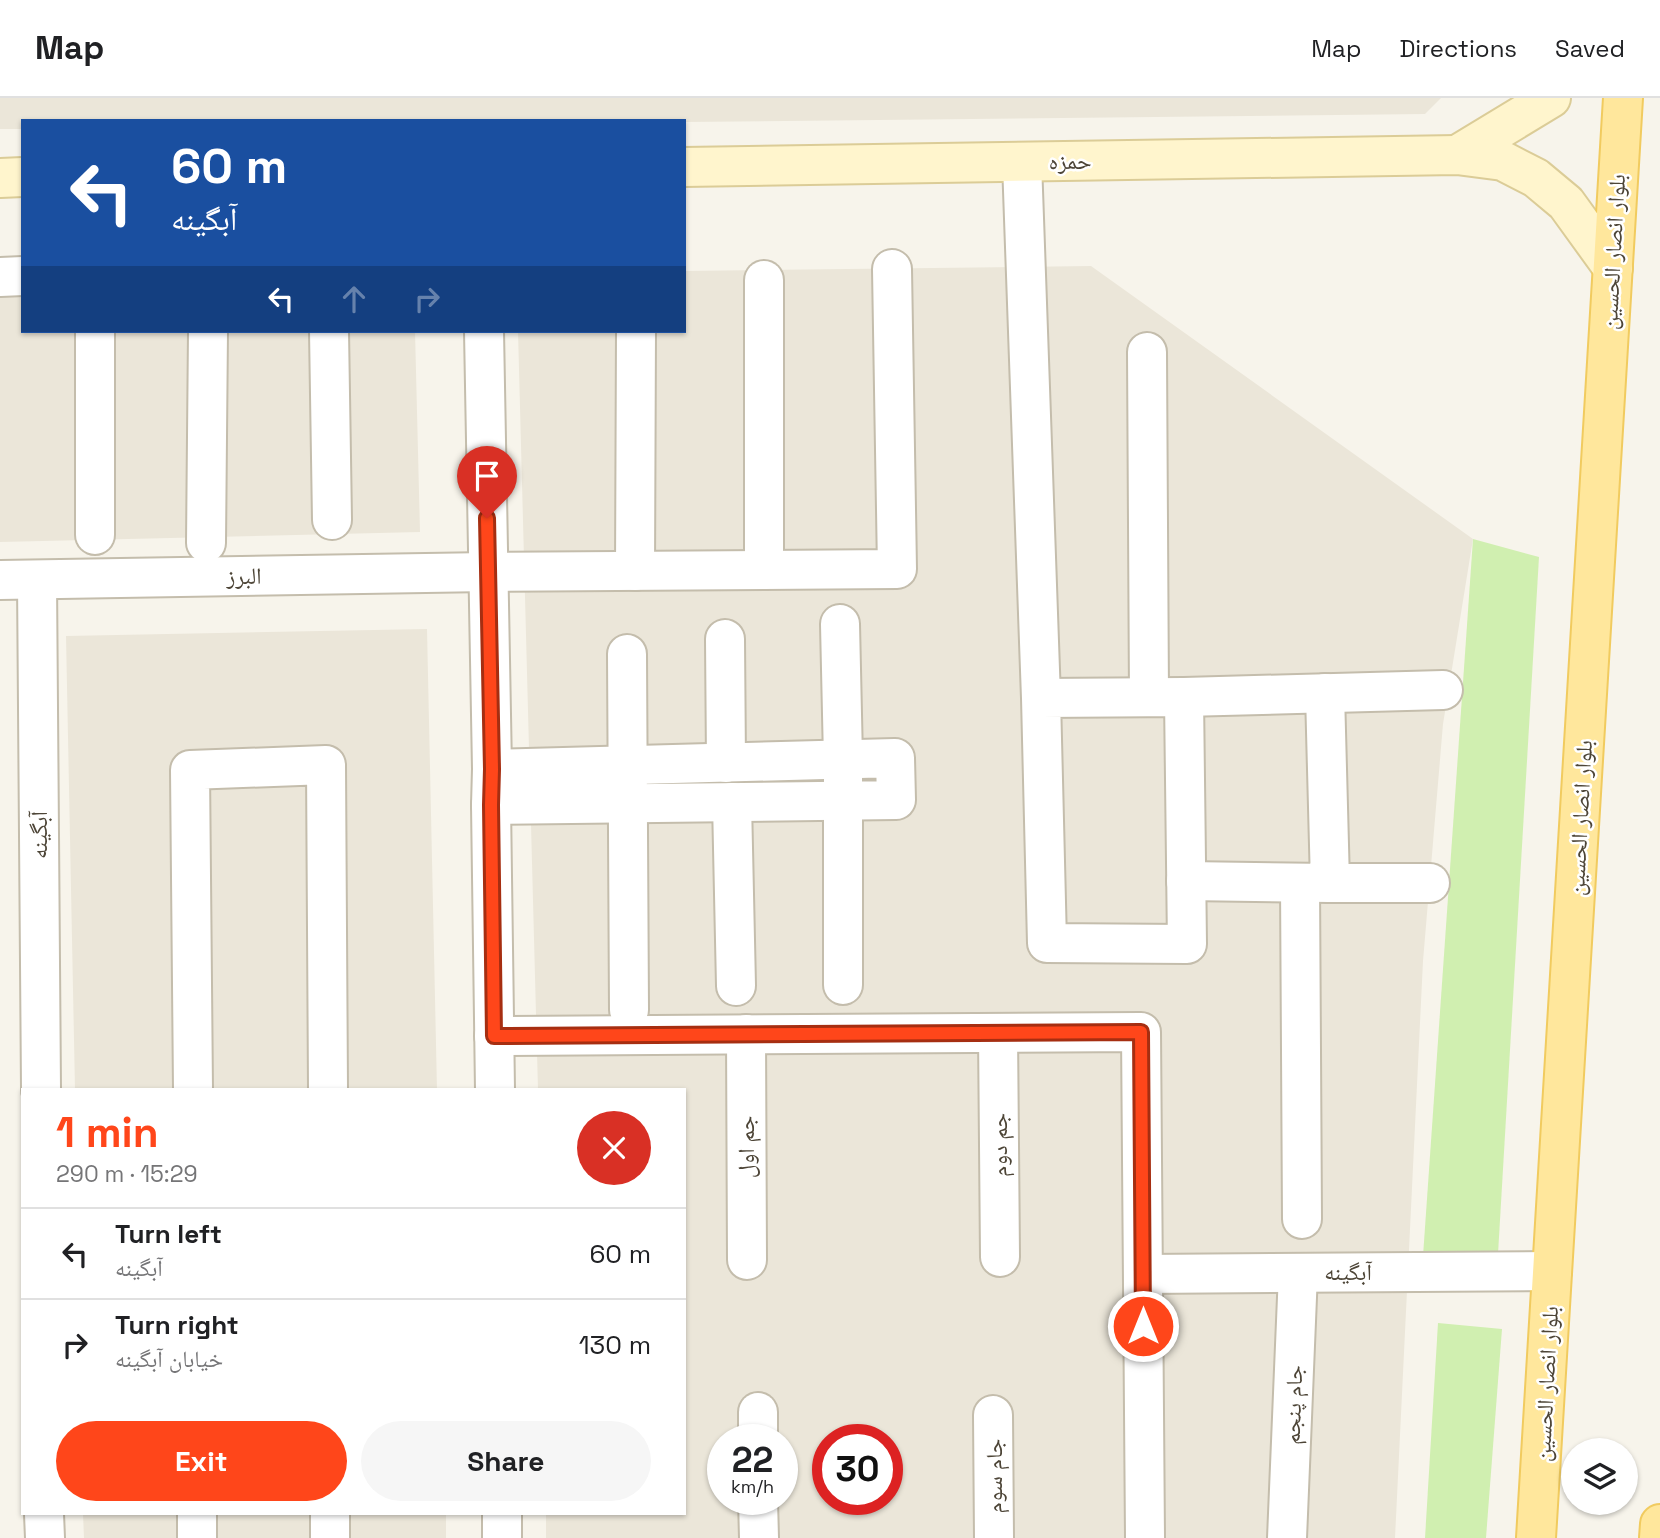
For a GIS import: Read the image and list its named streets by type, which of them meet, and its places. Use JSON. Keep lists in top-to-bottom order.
{
  "streets": {
    "main road": ["حمزه", "بلوار انصار الحسین"],
    "street": [
      "البرز",
      "آبگینه",
      "جم دوم",
      "جم اول",
      "جام پنجم",
      "جام سوم"
    ]
  },
  "crossings": [
    ["حمزه", "بلوار انصار الحسین"],
    ["بلوار انصار الحسین", "آبگینه"],
    ["البرز", "آبگینه"],
    ["آبگینه", "جام پنجم"]
  ],
  "page": {
    "header": "Map",
    "nav": ["Map", "Directions", "Saved"],
    "turn": ["60 m", "آبگینه"],
    "heading": ["1 min", "290 m · 15:29"],
    "list": [
      {
        "name": "Turn left",
        "note": "آبگینه",
        "value": "60 m"
      },
      {
        "name": "Turn right",
        "note": "خیابان آبگینه",
        "value": "130 m"
      }
    ],
    "buttons": ["Exit", "Share"],
    "speed": "22 km/h",
    "limit": "30"
  }
}
